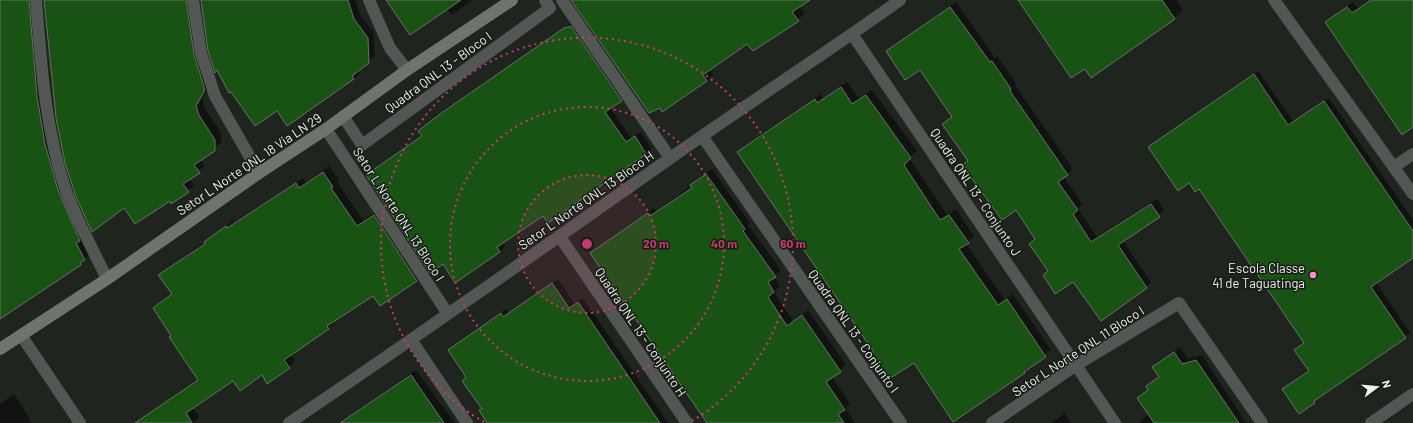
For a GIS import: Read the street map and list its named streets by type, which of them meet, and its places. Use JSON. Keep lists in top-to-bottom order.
{
  "streets": {
    "street": [
      "Quadra QNL 13 - Bloco I",
      "Setor L Norte QNL 18 Via LN 29",
      "Quadra QNL 13 - Conjunto J",
      "Setor L Norte QNL 13 Bloco H",
      "Setor L Norte QNL 13 Bloco I",
      "Quadra QNL 13 - Conjunto I",
      "Quadra QNL 13 - Conjunto H",
      "Setor L Norte QNL 11 Bloco I"
    ]
  },
  "crossings": [
    ["Quadra QNL 13 - Bloco I", "Setor L Norte QNL 18 Via LN 29"],
    ["Setor L Norte QNL 18 Via LN 29", "Setor L Norte QNL 13 Bloco I"],
    ["Quadra QNL 13 - Conjunto J", "Setor L Norte QNL 13 Bloco H"],
    ["Quadra QNL 13 - Conjunto J", "Setor L Norte QNL 11 Bloco I"],
    ["Setor L Norte QNL 13 Bloco H", "Setor L Norte QNL 13 Bloco I"],
    ["Setor L Norte QNL 13 Bloco H", "Quadra QNL 13 - Conjunto I"],
    ["Setor L Norte QNL 13 Bloco H", "Quadra QNL 13 - Conjunto H"]
  ],
  "places": ["Escola Classe 41 de Taguatinga"],
  "north": "right",
  "rings": ["20 m", "40 m", "60 m"]
}
